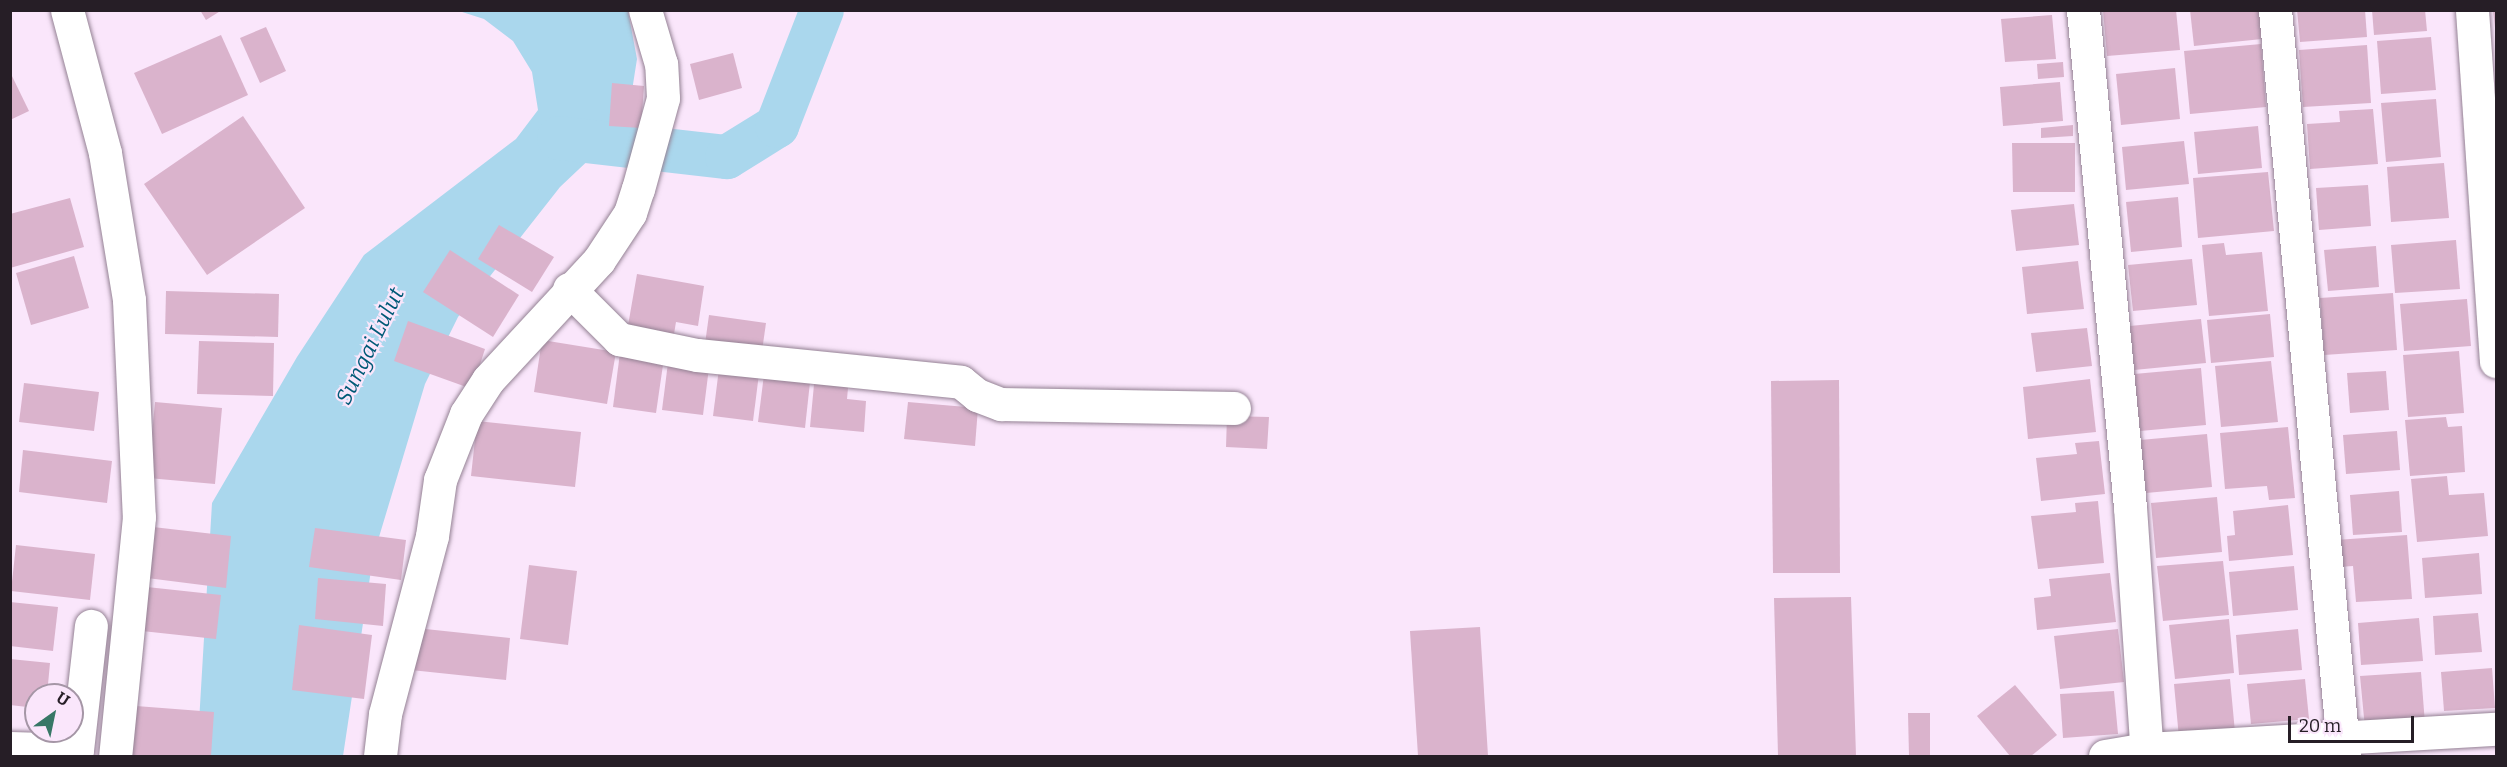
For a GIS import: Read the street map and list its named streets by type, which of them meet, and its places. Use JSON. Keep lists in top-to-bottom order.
{
  "water": ["Sungai Lulut"],
  "scale_bar": "20 m",
  "north": "top right"
}
